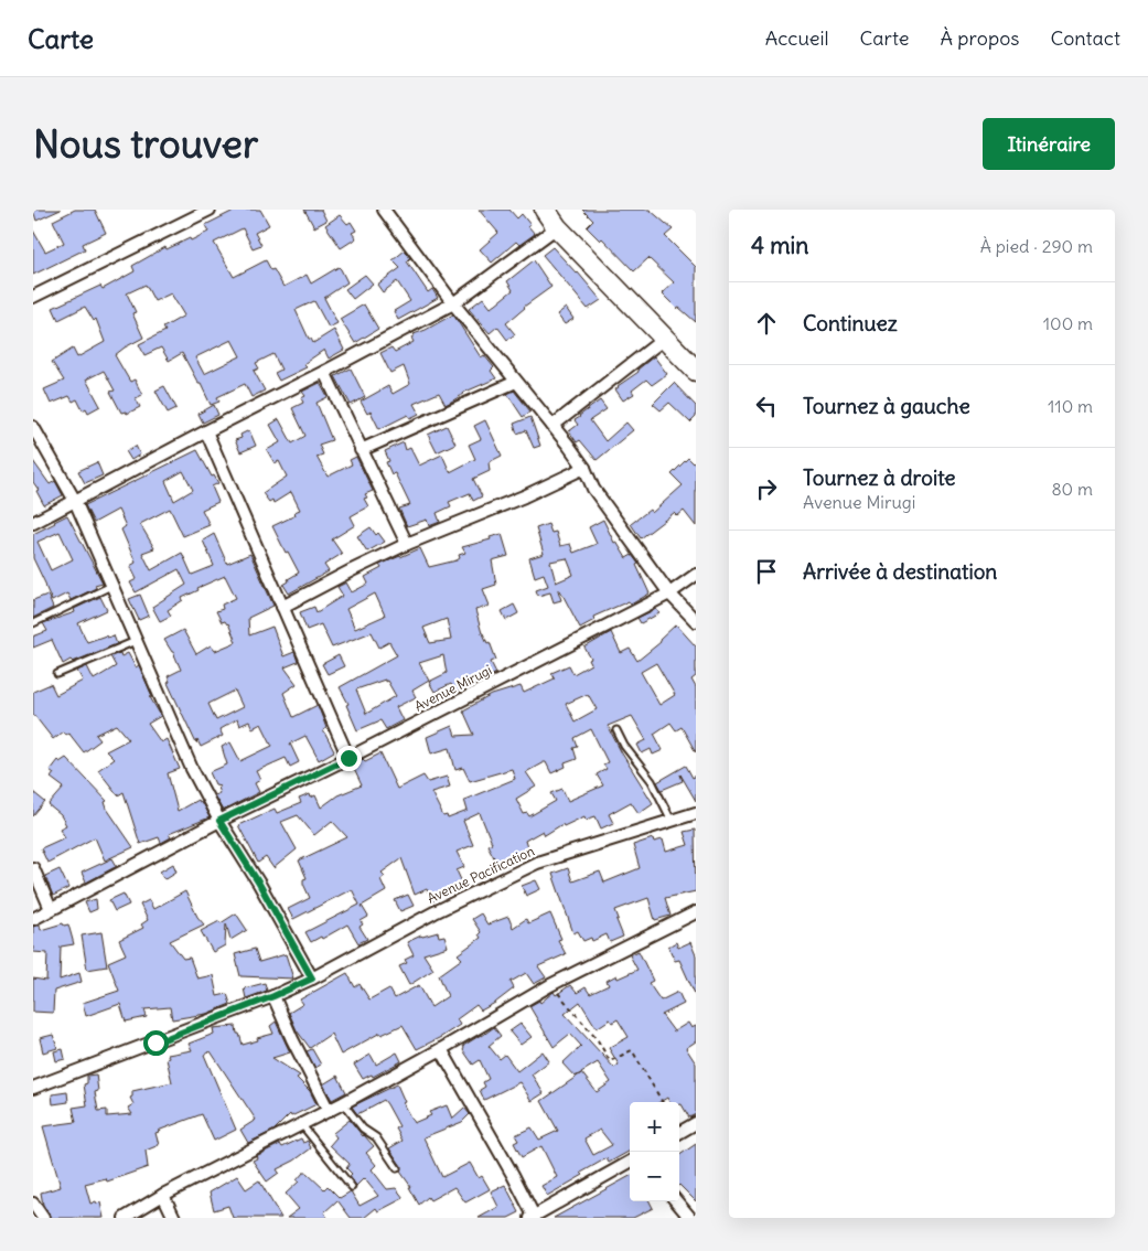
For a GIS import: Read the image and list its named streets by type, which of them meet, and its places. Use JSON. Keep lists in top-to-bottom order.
{
  "streets": {
    "street": ["Avenue Mirugi", "Avenue Pacification"]
  },
  "page": {
    "header": "Carte",
    "nav": [
      "Accueil",
      "Carte",
      "À propos",
      "Contact"
    ],
    "buttons": "Itinéraire",
    "title": "Nous trouver",
    "heading": ["4 min", "À pied · 290 m"],
    "list": [
      ["Continuez", "100 m"],
      ["Tournez à gauche", "110 m"],
      ["Tournez à droite", "Avenue Mirugi", "80 m"],
      "Arrivée à destination"
    ],
    "map_buttons": ["+", "−"]
  }
}
